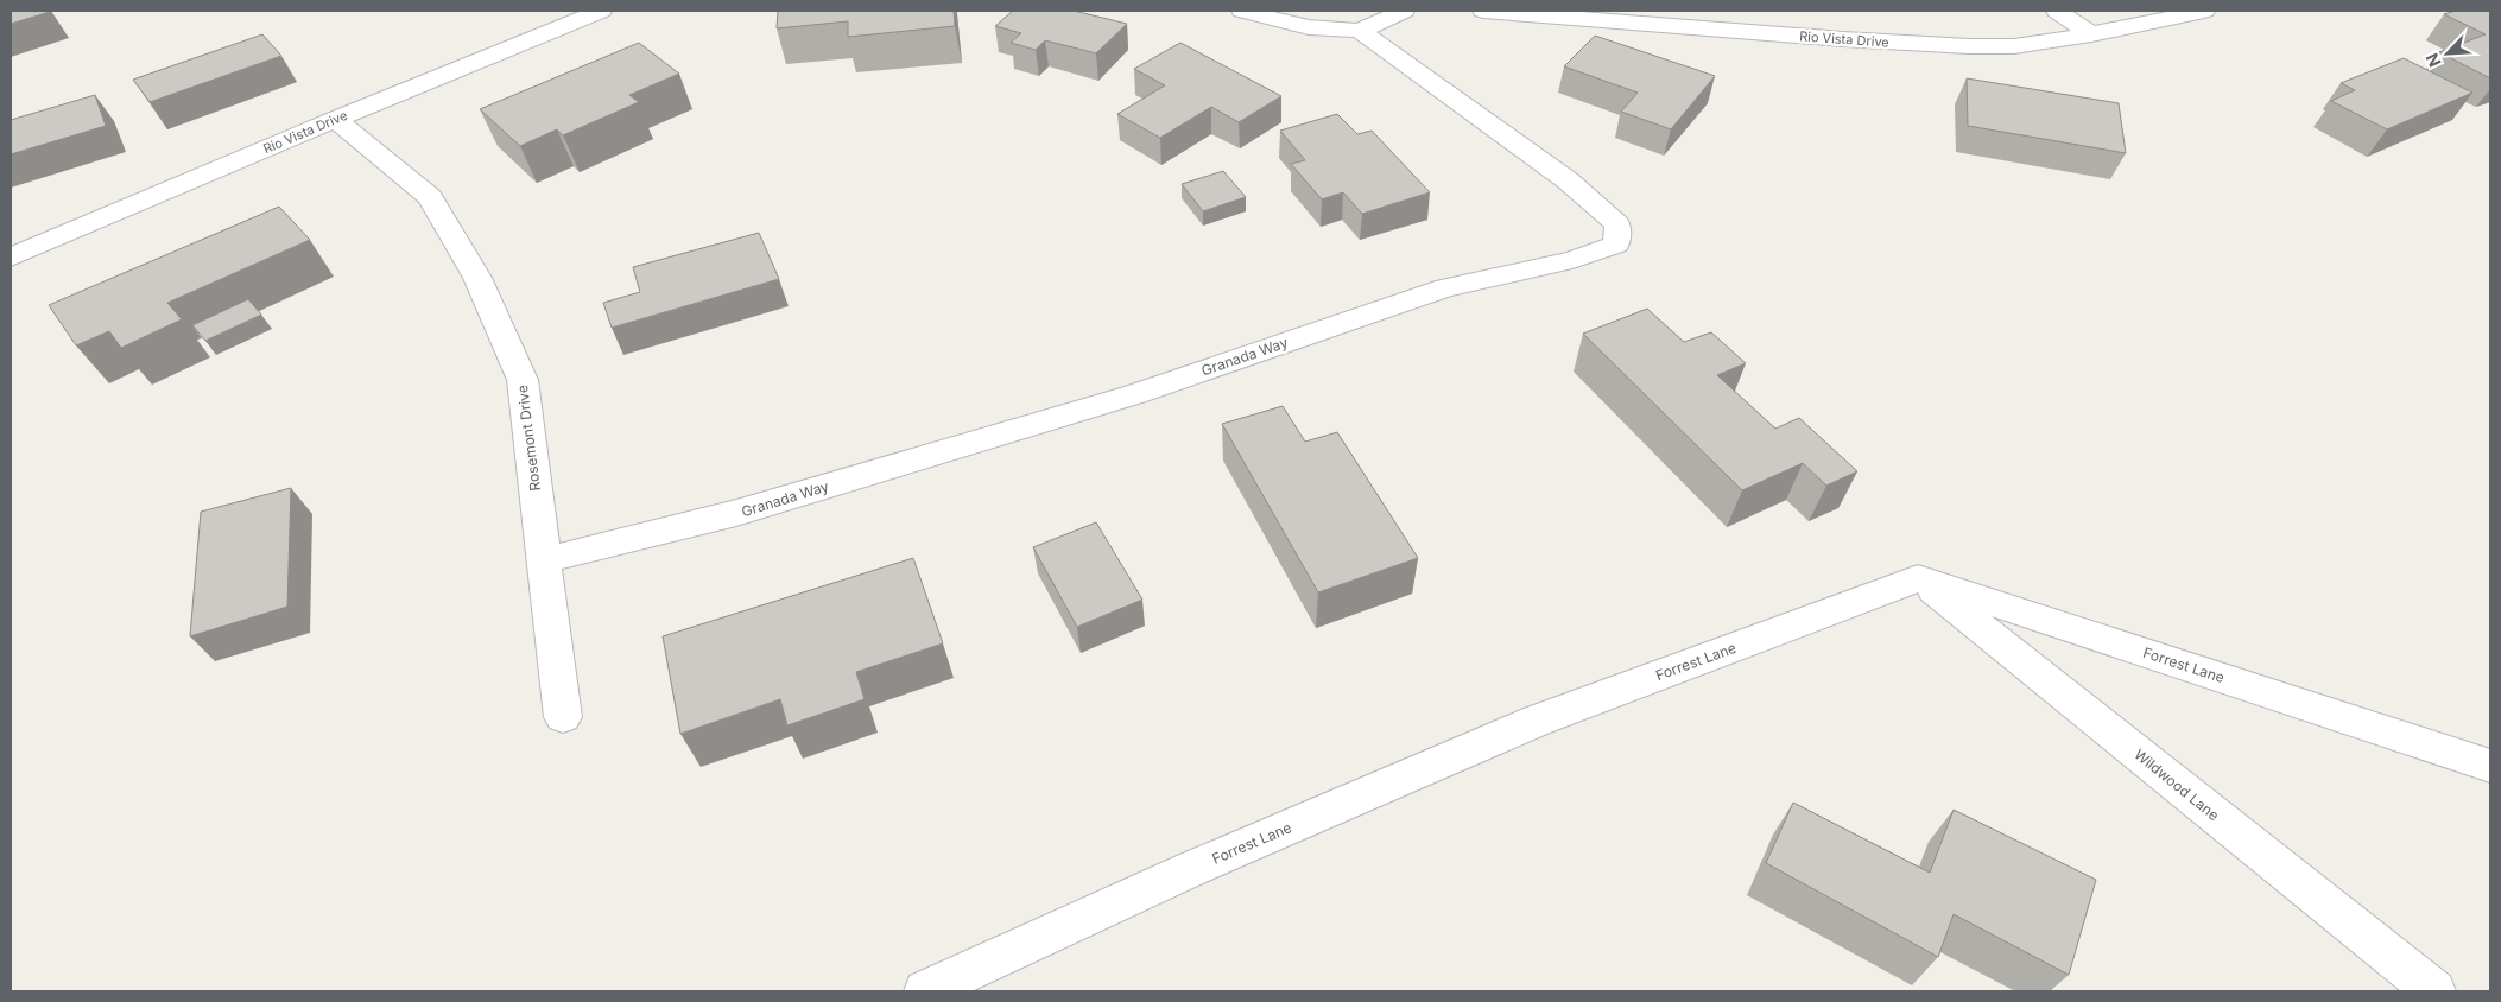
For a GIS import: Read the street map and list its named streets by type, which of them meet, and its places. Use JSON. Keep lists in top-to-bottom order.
{
  "streets": {
    "street": [
      "Rio Vista Drive",
      "Granada Way",
      "Rosemont Drive",
      "Forrest Lane",
      "Wildwood Lane"
    ]
  },
  "crossings": [
    ["Rio Vista Drive", "Rosemont Drive"],
    ["Granada Way", "Rosemont Drive"],
    ["Forrest Lane", "Wildwood Lane"]
  ],
  "north": "bottom left"
}
